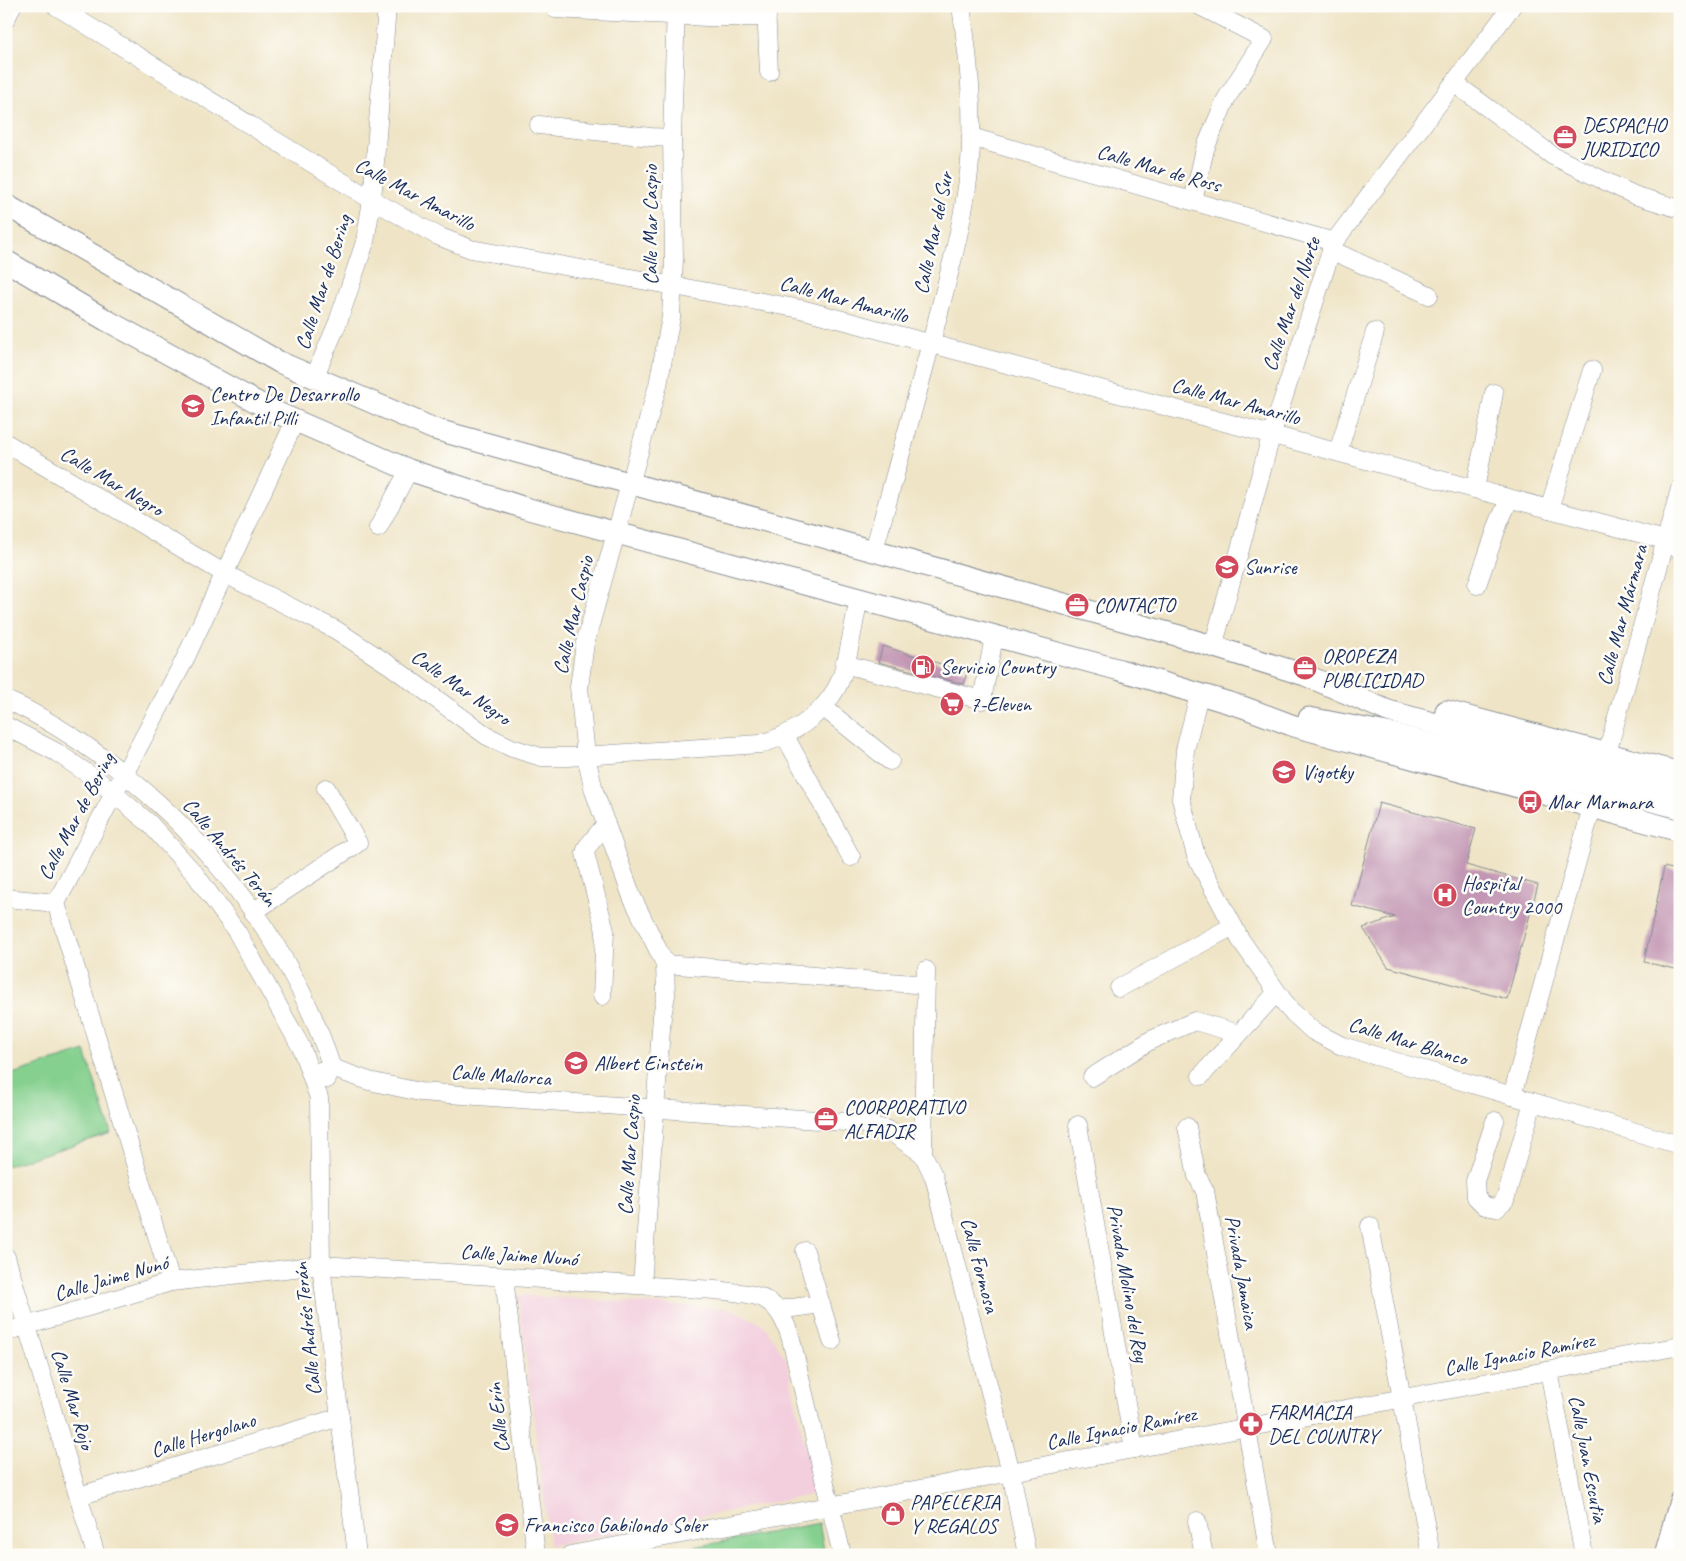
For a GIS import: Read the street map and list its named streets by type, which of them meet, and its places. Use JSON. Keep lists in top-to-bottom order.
{
  "streets": {
    "street": [
      "Calle Mar de Ross",
      "Calle Mar Amarillo",
      "Calle Mar Caspio",
      "Calle Mar del Sur",
      "Calle Mar de Bering",
      "Calle Mar del Norte",
      "Calle Mar Negro",
      "Calle Mar Mármara",
      "Calle Andrés Terán",
      "Calle Mar Blanco",
      "Calle Mallorca",
      "Calle Jaime Nunó",
      "Calle Formosa",
      "Privada Jamaica",
      "Privada Molino del Rey",
      "Calle Ignacio Ramírez",
      "Calle Mar Rojo",
      "Calle Erín",
      "Calle Hergolano",
      "Calle Juan Escutia"
    ]
  },
  "crossings": [
    ["Calle Mar de Ross", "Calle Mar del Sur"],
    ["Calle Mar de Ross", "Calle Mar del Norte"],
    ["Calle Mar Amarillo", "Calle Mar Caspio"],
    ["Calle Mar Amarillo", "Calle Mar del Sur"],
    ["Calle Mar Amarillo", "Calle Mar de Bering"],
    ["Calle Mar Amarillo", "Calle Mar del Norte"],
    ["Calle Mar Amarillo", "Calle Mar Mármara"],
    ["Calle Mar Caspio", "Calle Mar Negro"],
    ["Calle Mar Caspio", "Calle Mallorca"],
    ["Calle Mar Caspio", "Calle Jaime Nunó"],
    ["Calle Mar Caspio", "Calle Formosa"],
    ["Calle Mar de Bering", "Calle Mar Negro"],
    ["Calle Mar de Bering", "Calle Andrés Terán"],
    ["Calle Mar de Bering", "Calle Jaime Nunó"],
    ["Calle Andrés Terán", "Calle Mallorca"],
    ["Calle Andrés Terán", "Calle Jaime Nunó"],
    ["Calle Andrés Terán", "Calle Hergolano"],
    ["Calle Mallorca", "Calle Formosa"],
    ["Calle Jaime Nunó", "Calle Mar Rojo"],
    ["Calle Jaime Nunó", "Calle Erín"],
    ["Calle Formosa", "Calle Ignacio Ramírez"],
    ["Privada Jamaica", "Calle Ignacio Ramírez"],
    ["Privada Molino del Rey", "Calle Ignacio Ramírez"],
    ["Calle Ignacio Ramírez", "Calle Juan Escutia"],
    ["Calle Mar Rojo", "Calle Hergolano"]
  ],
  "places": {
    "office": [
      "DESPACHO JURIDICO",
      "CONTACTO",
      "OROPEZA PUBLICIDAD",
      "COORPORATIVO ALFADIR"
    ],
    "school or university": [
      "Centro De Desarrollo Infantil Pilli",
      "Sunrise",
      "Vigotky",
      "Albert Einstein",
      "Francisco Gabilondo Soler"
    ],
    "fuel station": ["Servicio Country"],
    "supermarket": ["7-Eleven"],
    "bus stop": ["Mar Marmara"],
    "hospital": ["Hospital Country 2000"],
    "pharmacy": ["FARMACIA DEL COUNTRY"],
    "shop": ["PAPELERIA Y REGALOS"]
  }
}
